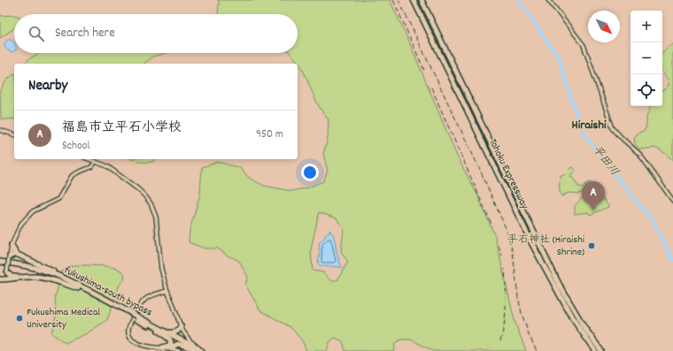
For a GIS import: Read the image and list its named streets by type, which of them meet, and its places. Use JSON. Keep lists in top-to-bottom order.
{
  "streets": {
    "highway": ["Tohoku Expressway", "fukushima-south bypass"]
  },
  "districts": ["Hiraishi"],
  "water": ["平田川"],
  "places": ["平石神社 (Hiraishi Shrine)", "Fukushima Medical University"],
  "north": "bottom right",
  "page": {
    "map_buttons": ["+", "−"],
    "search": "Search here",
    "heading": "Nearby",
    "list": [
      {
        "mark": "A",
        "name": "福島市立平石小学校",
        "note": "School",
        "value": "950 m"
      }
    ],
    "pins": "A"
  }
}
